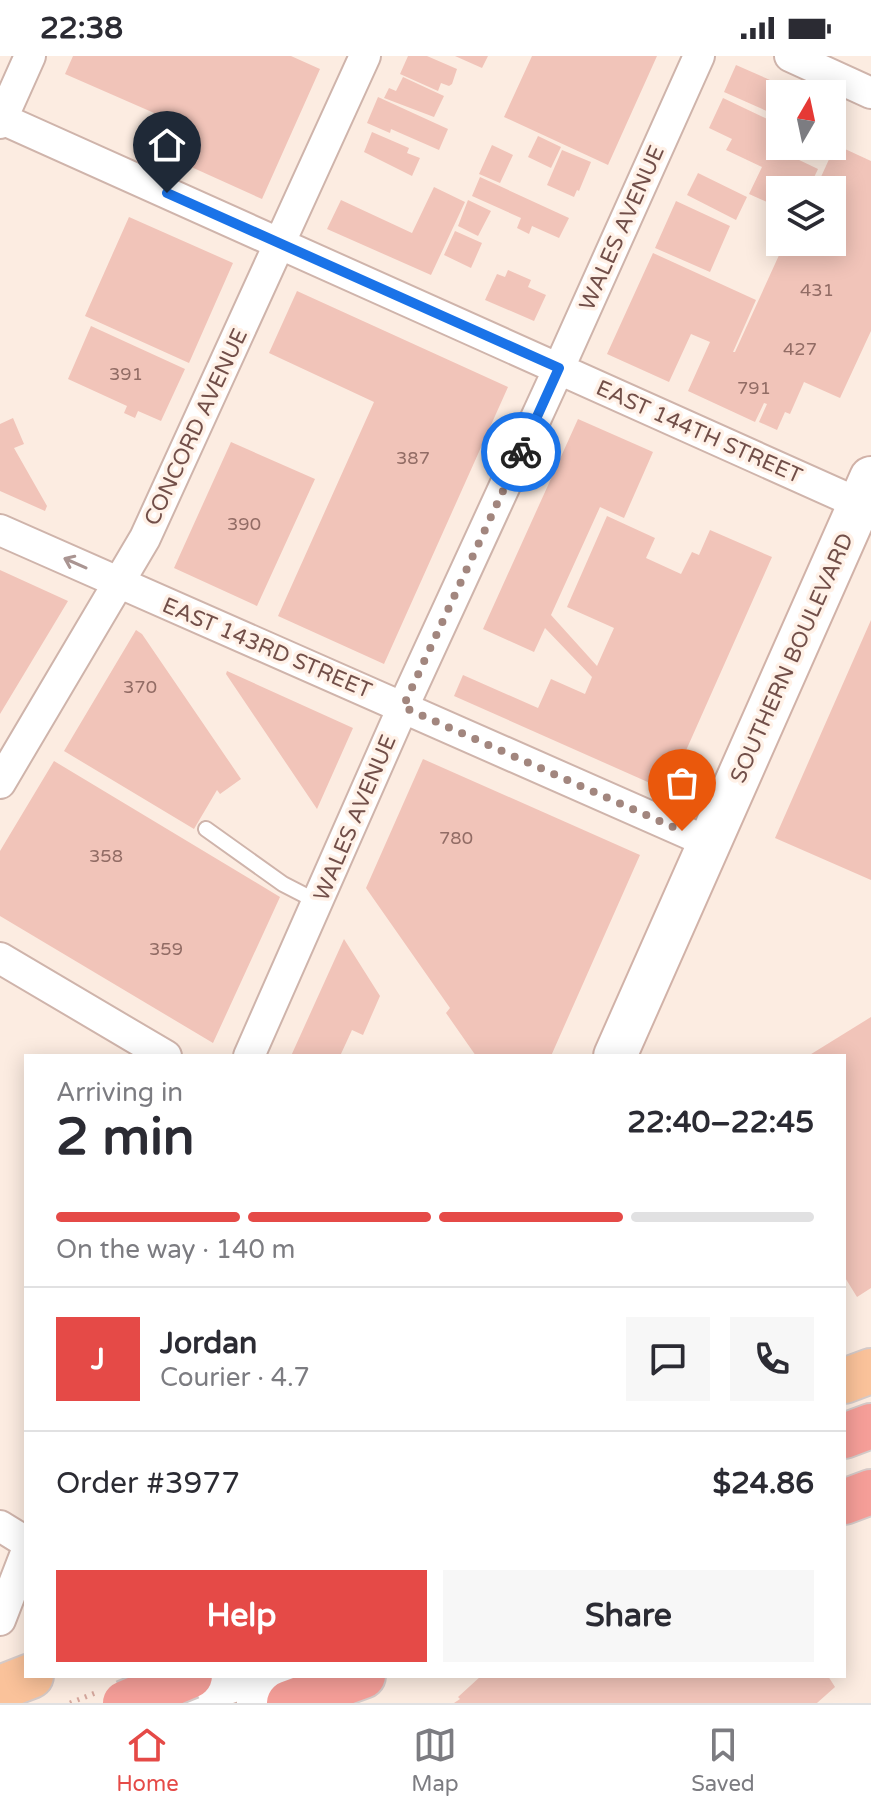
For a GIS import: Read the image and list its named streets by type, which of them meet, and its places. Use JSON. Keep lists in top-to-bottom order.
{
  "streets": {
    "main road": ["SOUTHERN BOULEVARD"],
    "street": [
      "WALES AVENUE",
      "CONCORD AVENUE",
      "EAST 144TH STREET",
      "EAST 143RD STREET"
    ]
  },
  "crossings": [
    ["WALES AVENUE", "EAST 144TH STREET"],
    ["WALES AVENUE", "EAST 143RD STREET"],
    ["CONCORD AVENUE", "EAST 144TH STREET"],
    ["CONCORD AVENUE", "EAST 143RD STREET"],
    ["EAST 144TH STREET", "SOUTHERN BOULEVARD"],
    ["EAST 143RD STREET", "SOUTHERN BOULEVARD"]
  ],
  "house_numbers": [
    "431",
    "427",
    "391",
    "791",
    "387",
    "390",
    "370",
    "780",
    "358",
    "359"
  ],
  "north": "top",
  "page": {
    "status": "22:38",
    "heading": ["2 min", "Arriving in", "22:40–22:45"],
    "panel": [
      "Jordan",
      "Courier · 4.7",
      "Order #3977",
      "$24.86"
    ],
    "bar": "On the way · 140 m",
    "round": "J",
    "buttons": ["Help", "Share"],
    "tabs": ["Home", "Map", "Saved"]
  }
}
